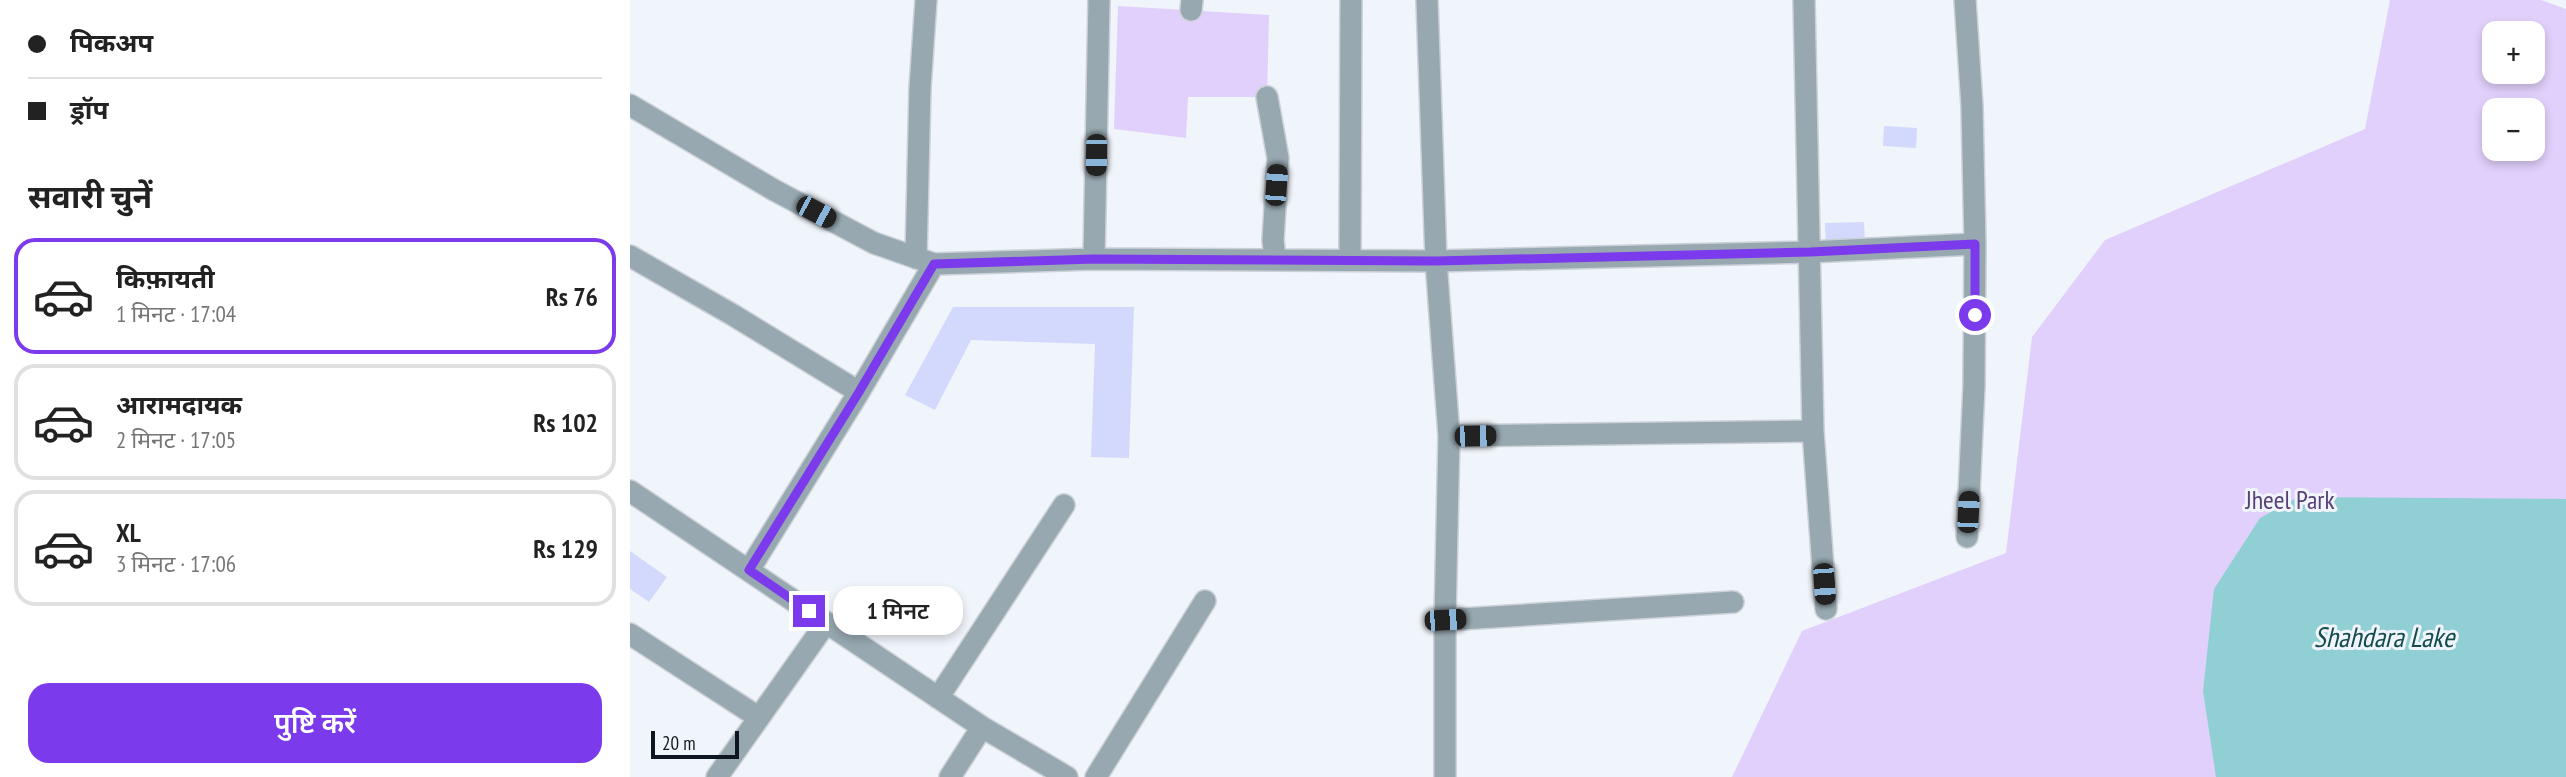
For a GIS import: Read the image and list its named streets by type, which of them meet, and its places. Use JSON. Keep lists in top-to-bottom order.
{
  "water": ["Shahdara Lake"],
  "parks": ["Jheel Park"],
  "scale_bar": "20 m",
  "page": {
    "banner": ["पिकअप", "ड्रॉप"],
    "map_buttons": ["+", "−"],
    "heading": "सवारी चुनें",
    "list": [
      {
        "name": "किफ़ायती",
        "note": "1 मिनट · 17:04",
        "value": "Rs 76"
      },
      {
        "name": "आरामदायक",
        "note": "2 मिनट · 17:05",
        "value": "Rs 102"
      },
      {
        "name": "XL",
        "note": "3 मिनट · 17:06",
        "value": "Rs 129"
      }
    ],
    "bubble": "1 मिनट",
    "buttons": "पुष्टि करें",
    "scale": "20 m"
  }
}
